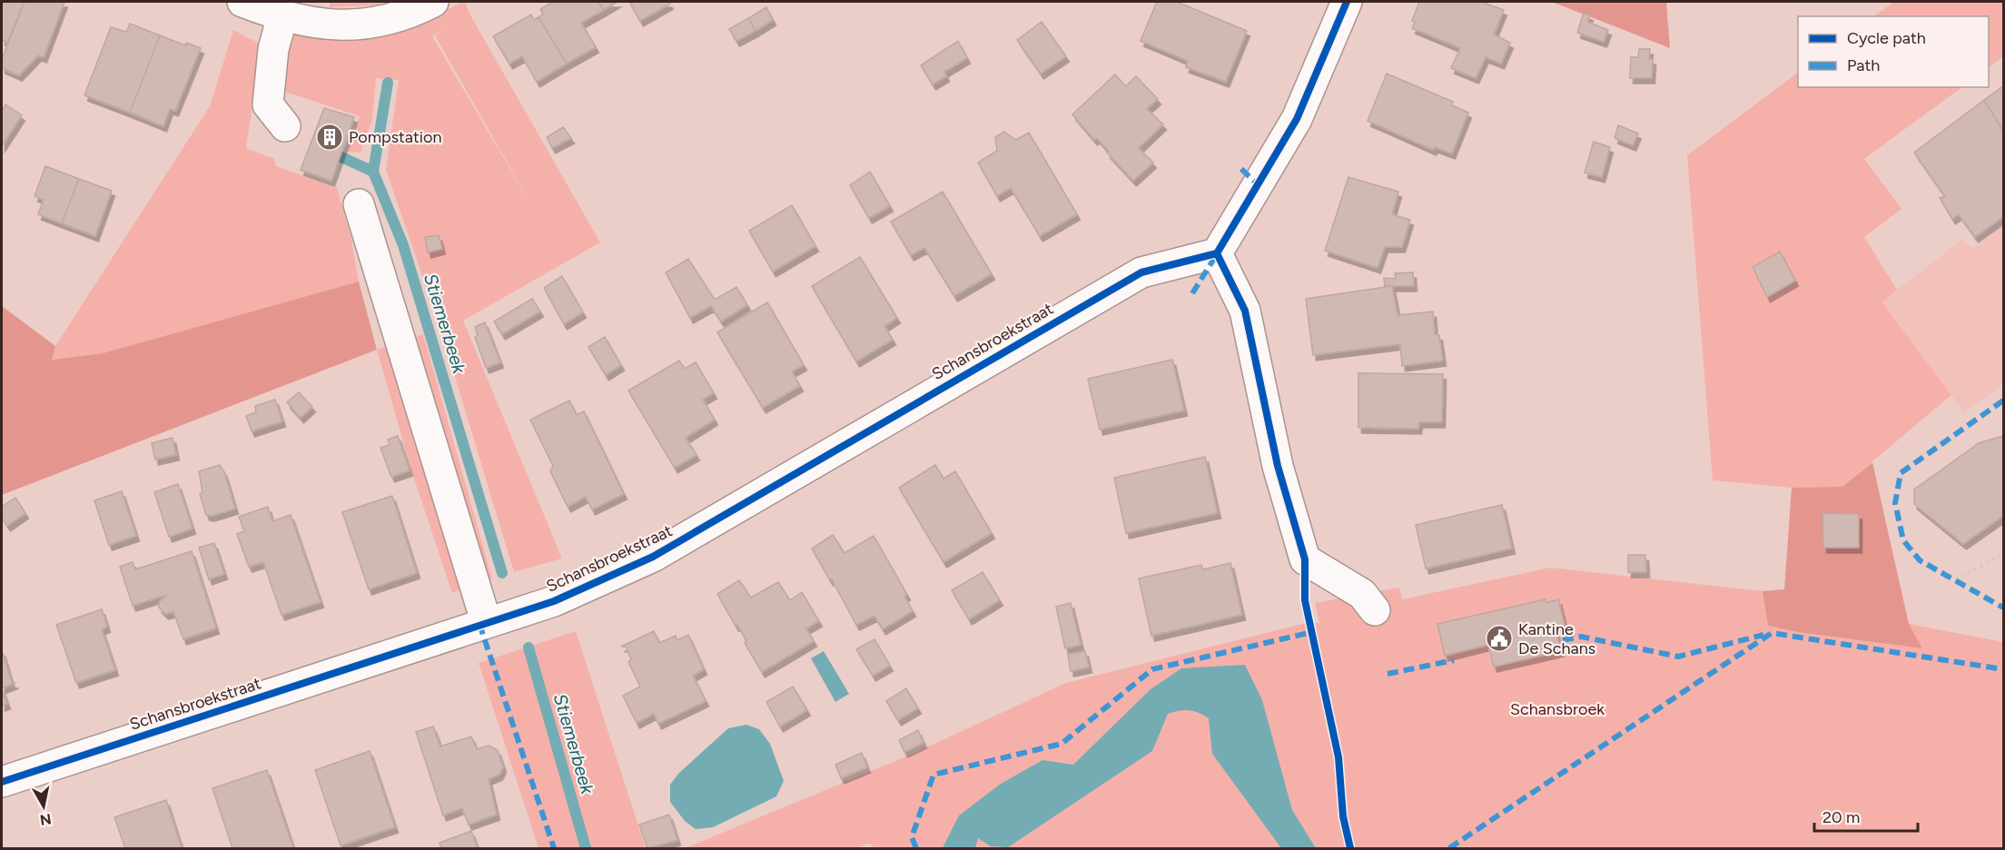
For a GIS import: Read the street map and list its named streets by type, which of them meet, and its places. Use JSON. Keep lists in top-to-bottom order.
{
  "streets": {
    "street": ["Schansbroekstraat"]
  },
  "water": ["Stiemerbeek"],
  "parks": ["Schansbroek"],
  "places": {
    "building": ["Pompstation"],
    "public building": ["Kantine De Schans"]
  },
  "legend": ["Cycle path", "Path"],
  "scale_bar": "20 m",
  "north": "bottom"
}
